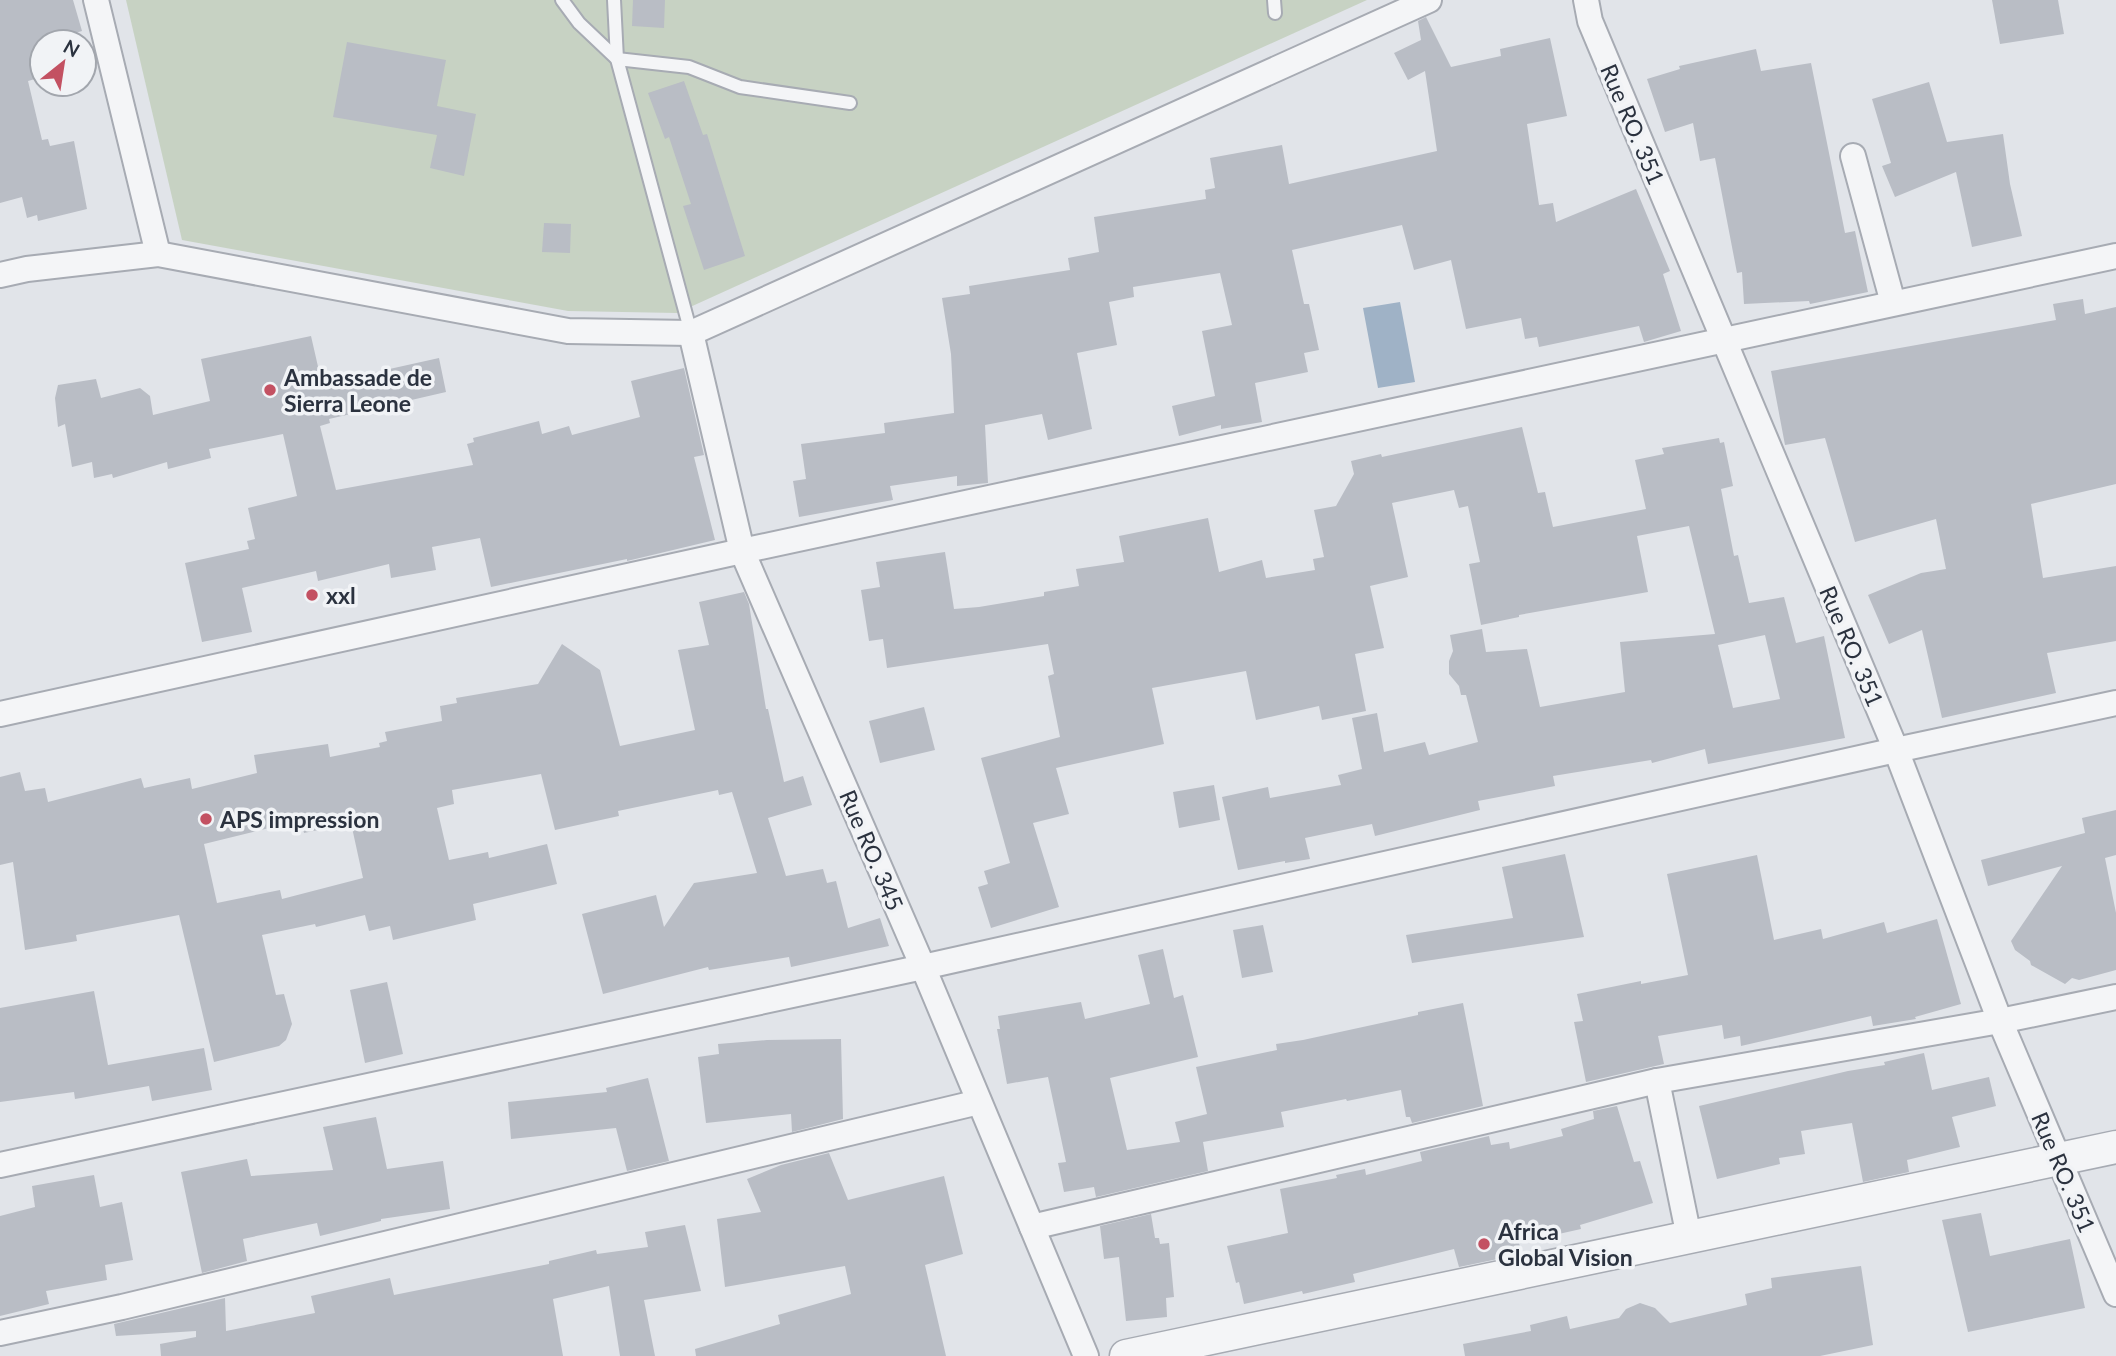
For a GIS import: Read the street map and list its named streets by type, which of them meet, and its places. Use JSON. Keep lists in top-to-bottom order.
{
  "streets": {
    "street": ["Rue RO. 351", "Rue RO. 345"]
  },
  "places": [
    "Ambassade de Sierra Leone",
    "xxl",
    "APS impression",
    "Africa Global Vision"
  ],
  "north": "top right"
}
